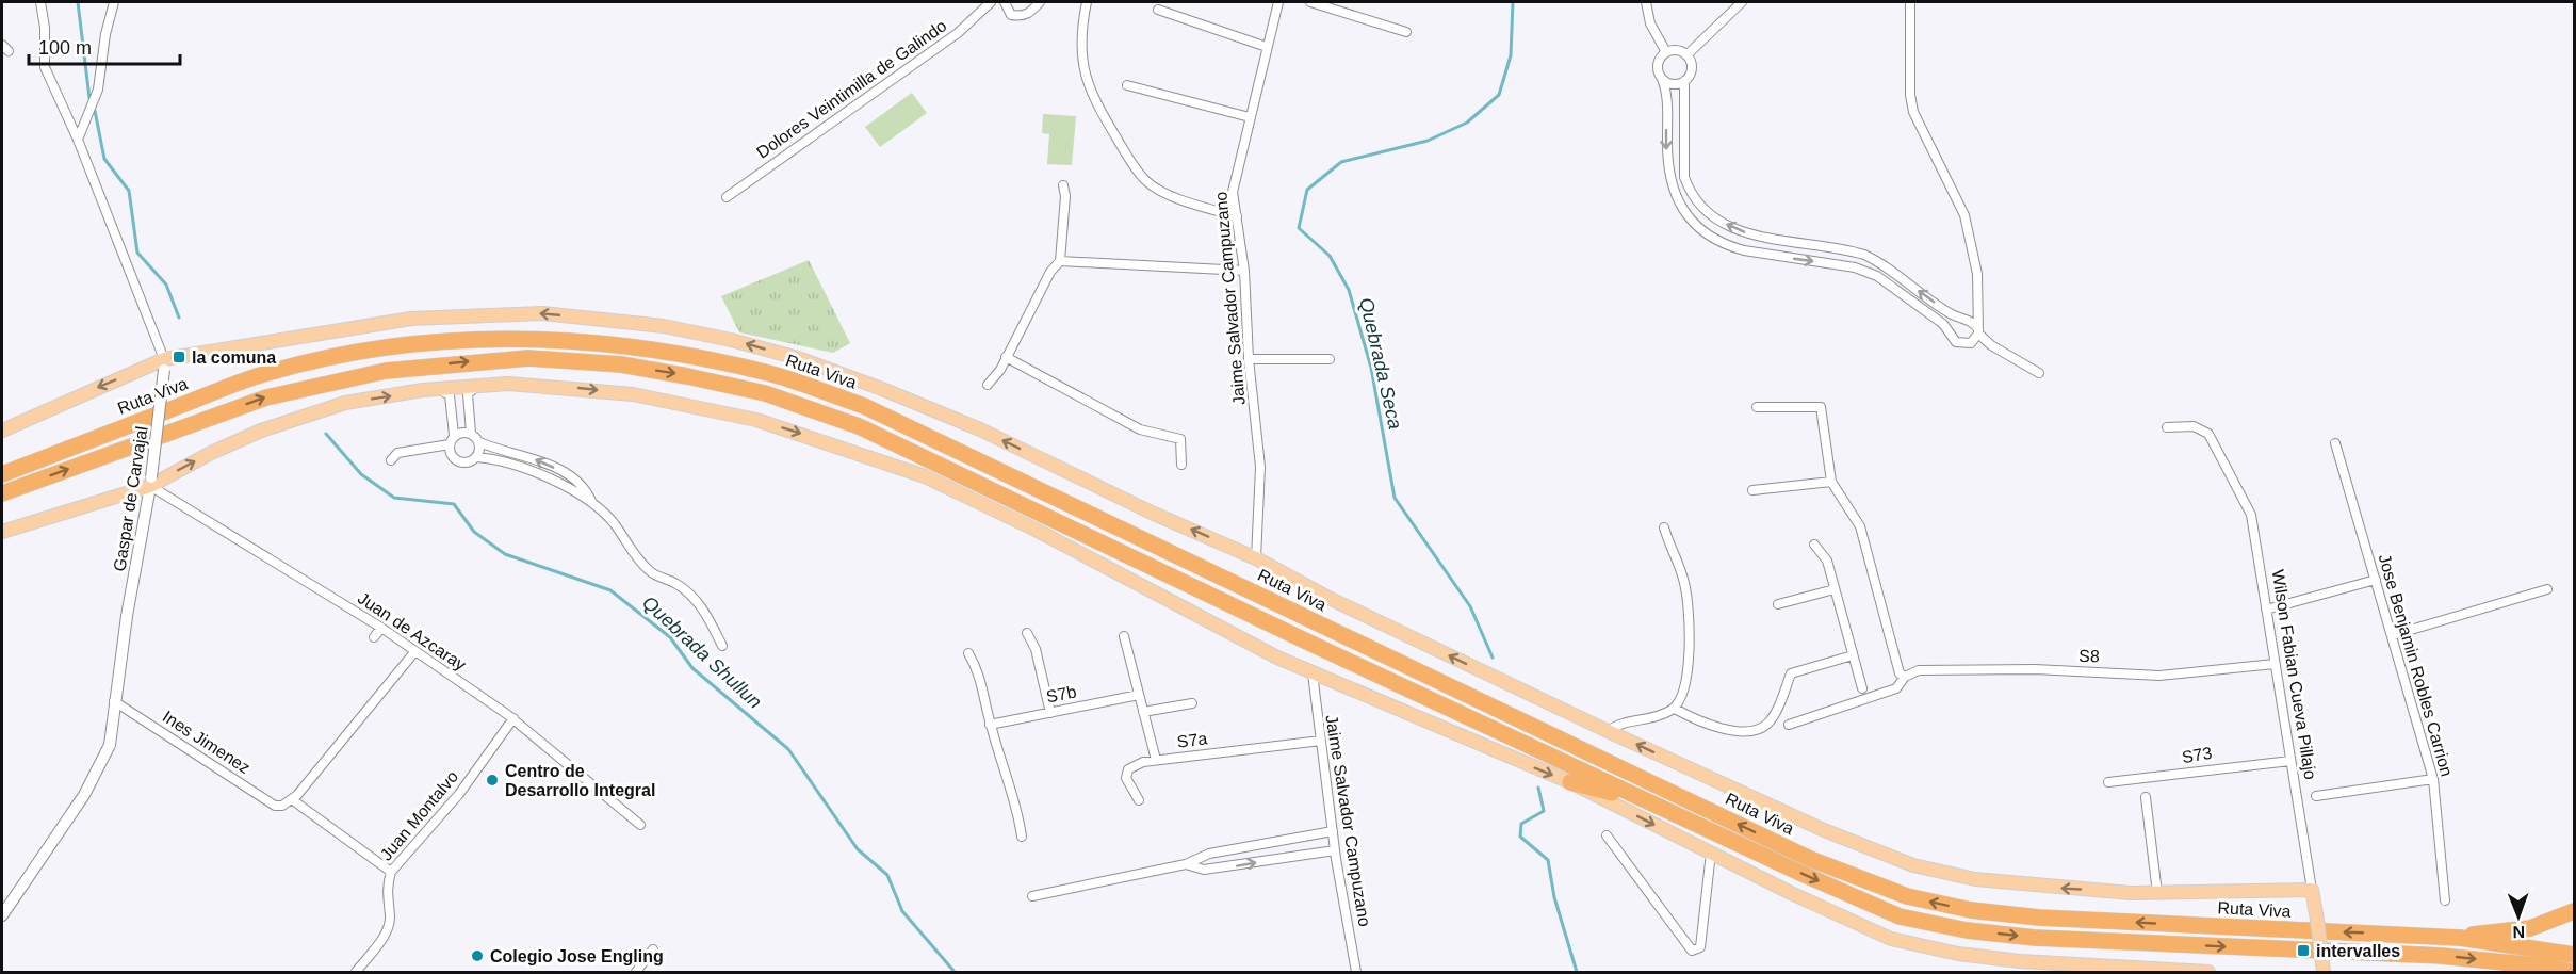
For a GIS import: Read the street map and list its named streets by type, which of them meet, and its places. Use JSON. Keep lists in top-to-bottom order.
{
  "streets": {
    "highway": ["Ruta Viva"],
    "main road": ["Wilson Fabian Cueva Pillajo"],
    "street": [
      "Dolores Veintimilla de Galindo",
      "Jaime Salvador Campuzano",
      "Gaspar de Carvajal",
      "Juan de Azcaray",
      "S8",
      "Jose Benjamin Robles Carrion",
      "S7b",
      "S7a",
      "Ines Jimenez",
      "S73",
      "Juan Montalvo"
    ]
  },
  "crossings": [
    ["Jaime Salvador Campuzano", "Ruta Viva"],
    ["Jaime Salvador Campuzano", "S7a"],
    ["Ruta Viva", "Gaspar de Carvajal"],
    ["Ruta Viva", "Wilson Fabian Cueva Pillajo"],
    ["Gaspar de Carvajal", "Juan de Azcaray"],
    ["Gaspar de Carvajal", "Ines Jimenez"],
    ["Juan de Azcaray", "Juan Montalvo"],
    ["S8", "Wilson Fabian Cueva Pillajo"],
    ["Wilson Fabian Cueva Pillajo", "S73"],
    ["S7b", "S7a"]
  ],
  "water": ["Quebrada Seca", "Quebrada Shullun"],
  "places": {
    "transit": ["la comuna", "intervalles"],
    "other": ["Centro de Desarrollo Integral", "Colegio Jose Engling"]
  },
  "scale_bar": "100 m",
  "north": "bottom"
}
